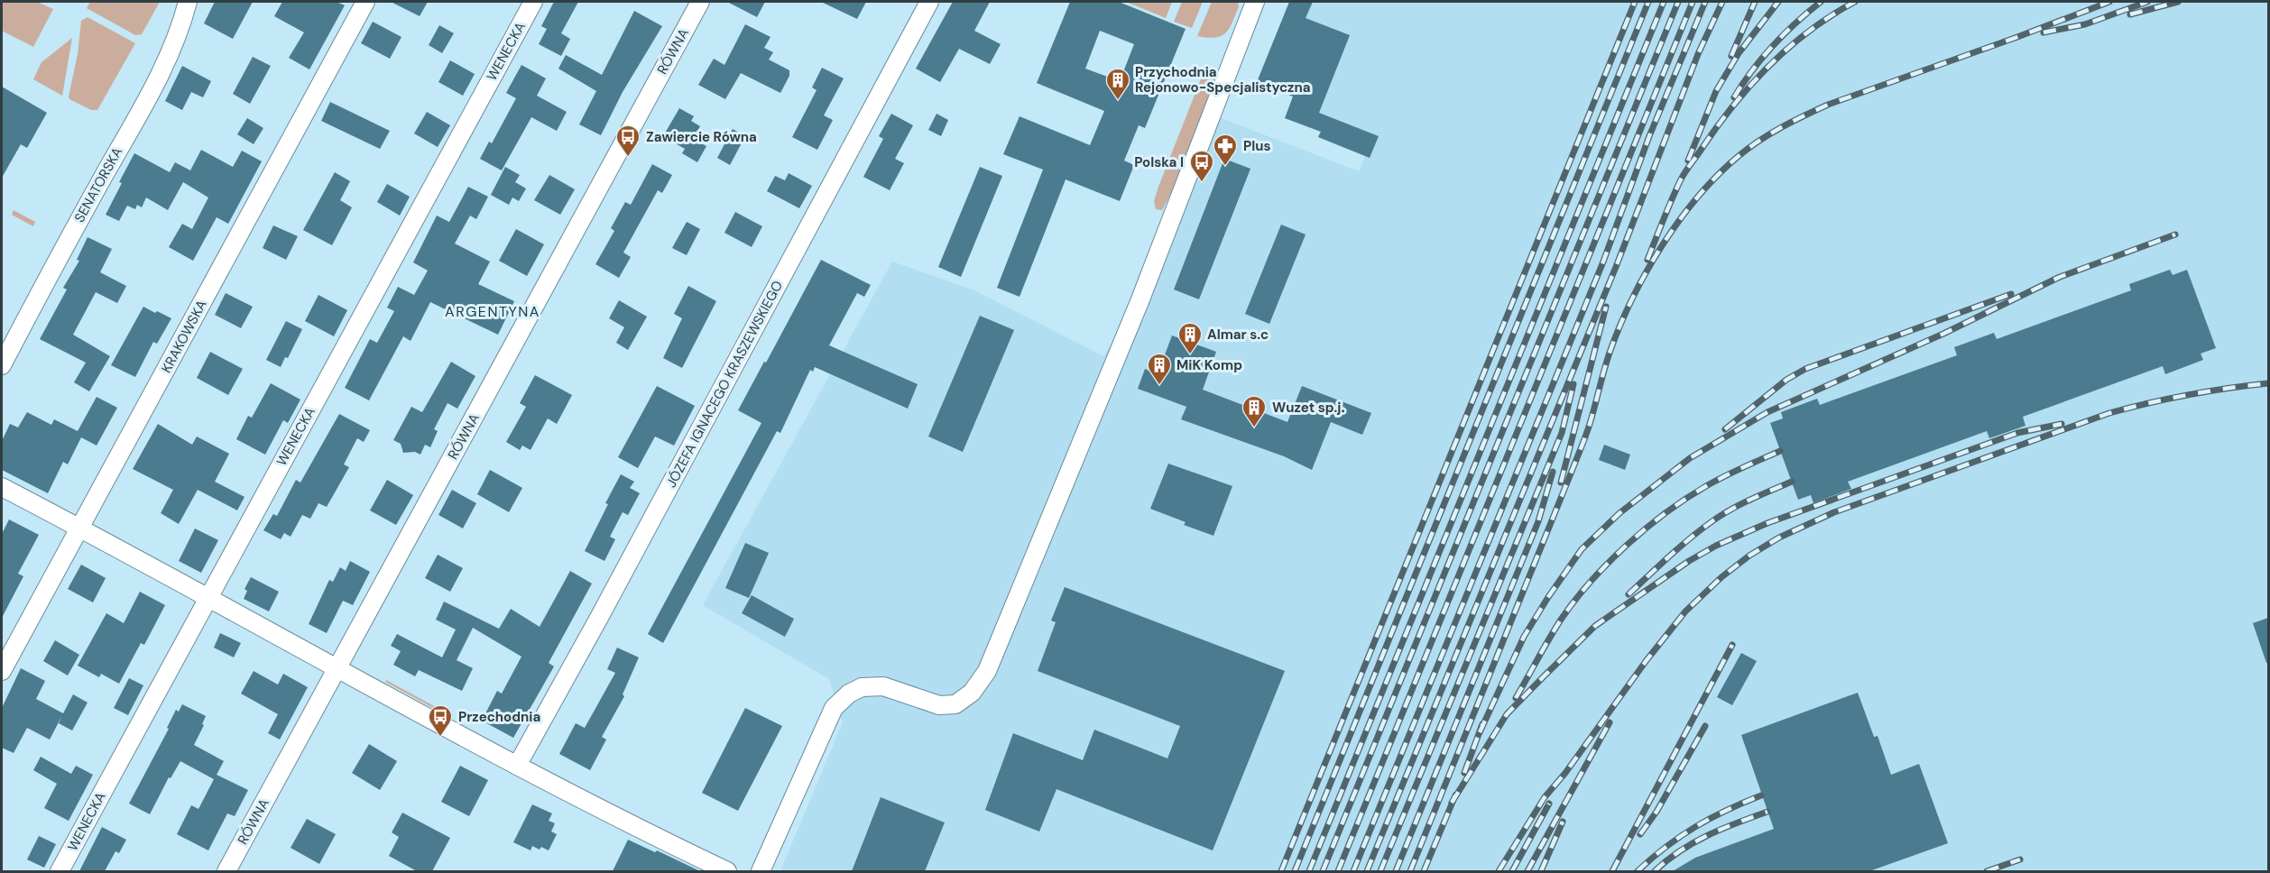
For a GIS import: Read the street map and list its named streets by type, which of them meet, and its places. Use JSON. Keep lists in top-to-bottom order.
{
  "streets": {
    "street": [
      "WENECKA",
      "RÓWNA",
      "SENATORSKA",
      "KRAKOWSKA",
      "JÓZEFA IGNACEGO KRASZEWSKIEGO"
    ]
  },
  "districts": ["ARGENTYNA"],
  "places": {
    "building": [
      "Przychodnia Rejonowo-Specjalistyczna",
      "Almar s.c",
      "MiK Komp",
      "Wuzet sp.j."
    ],
    "bus stop": ["Zawiercie Równa", "Polska I", "Przechodnia"],
    "pharmacy": ["Plus"]
  }
}
